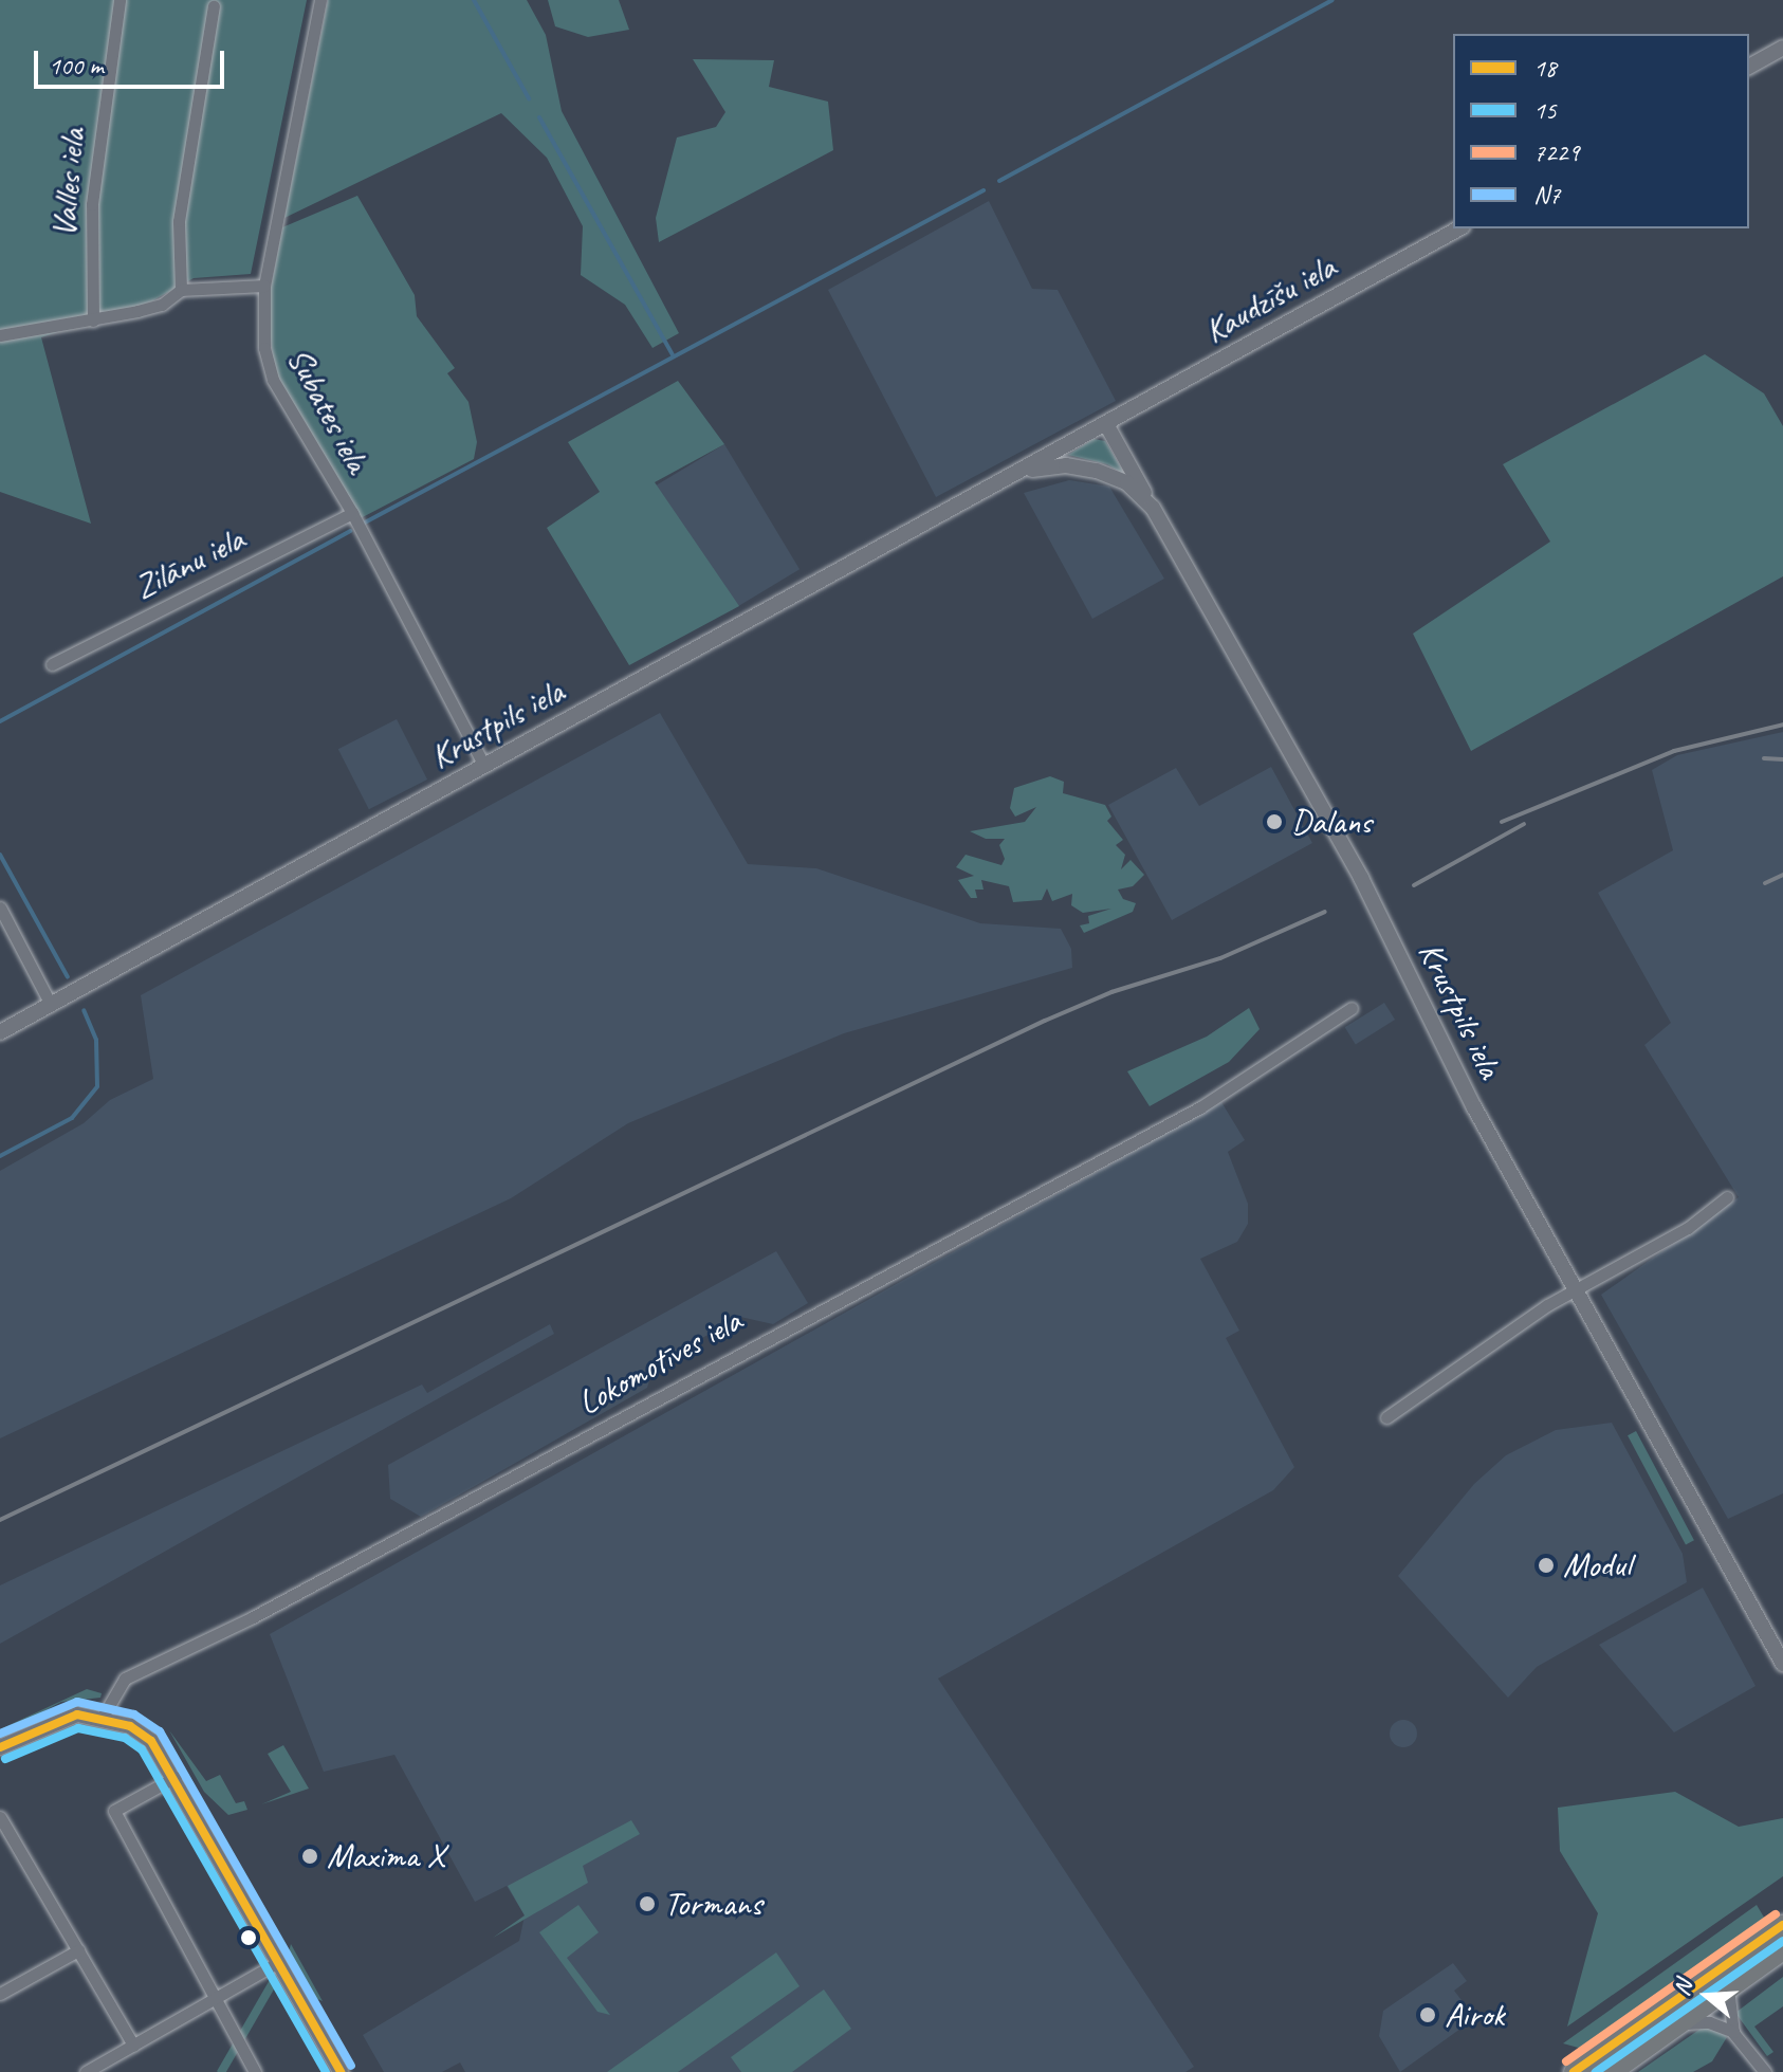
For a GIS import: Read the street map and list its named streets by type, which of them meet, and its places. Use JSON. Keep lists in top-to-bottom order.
{
  "streets": {
    "street": [
      "Valles iela",
      "Kaudzīšu iela",
      "Subates iela",
      "Zilānu iela",
      "Krustpils iela",
      "Lokomotīves iela"
    ]
  },
  "crossings": [
    ["Kaudzīšu iela", "Krustpils iela"],
    ["Subates iela", "Zilānu iela"],
    ["Subates iela", "Krustpils iela"]
  ],
  "places": [
    "Dalans",
    "Modul",
    "Maxima X",
    "Tormans",
    "Airok"
  ],
  "lines": [
    "transit line N7",
    "transit line 18",
    "transit line 15",
    "transit line 7229"
  ],
  "legend": [
    "18",
    "15",
    "7229",
    "N7"
  ],
  "scale_bar": "100 m",
  "north": "left"
}
